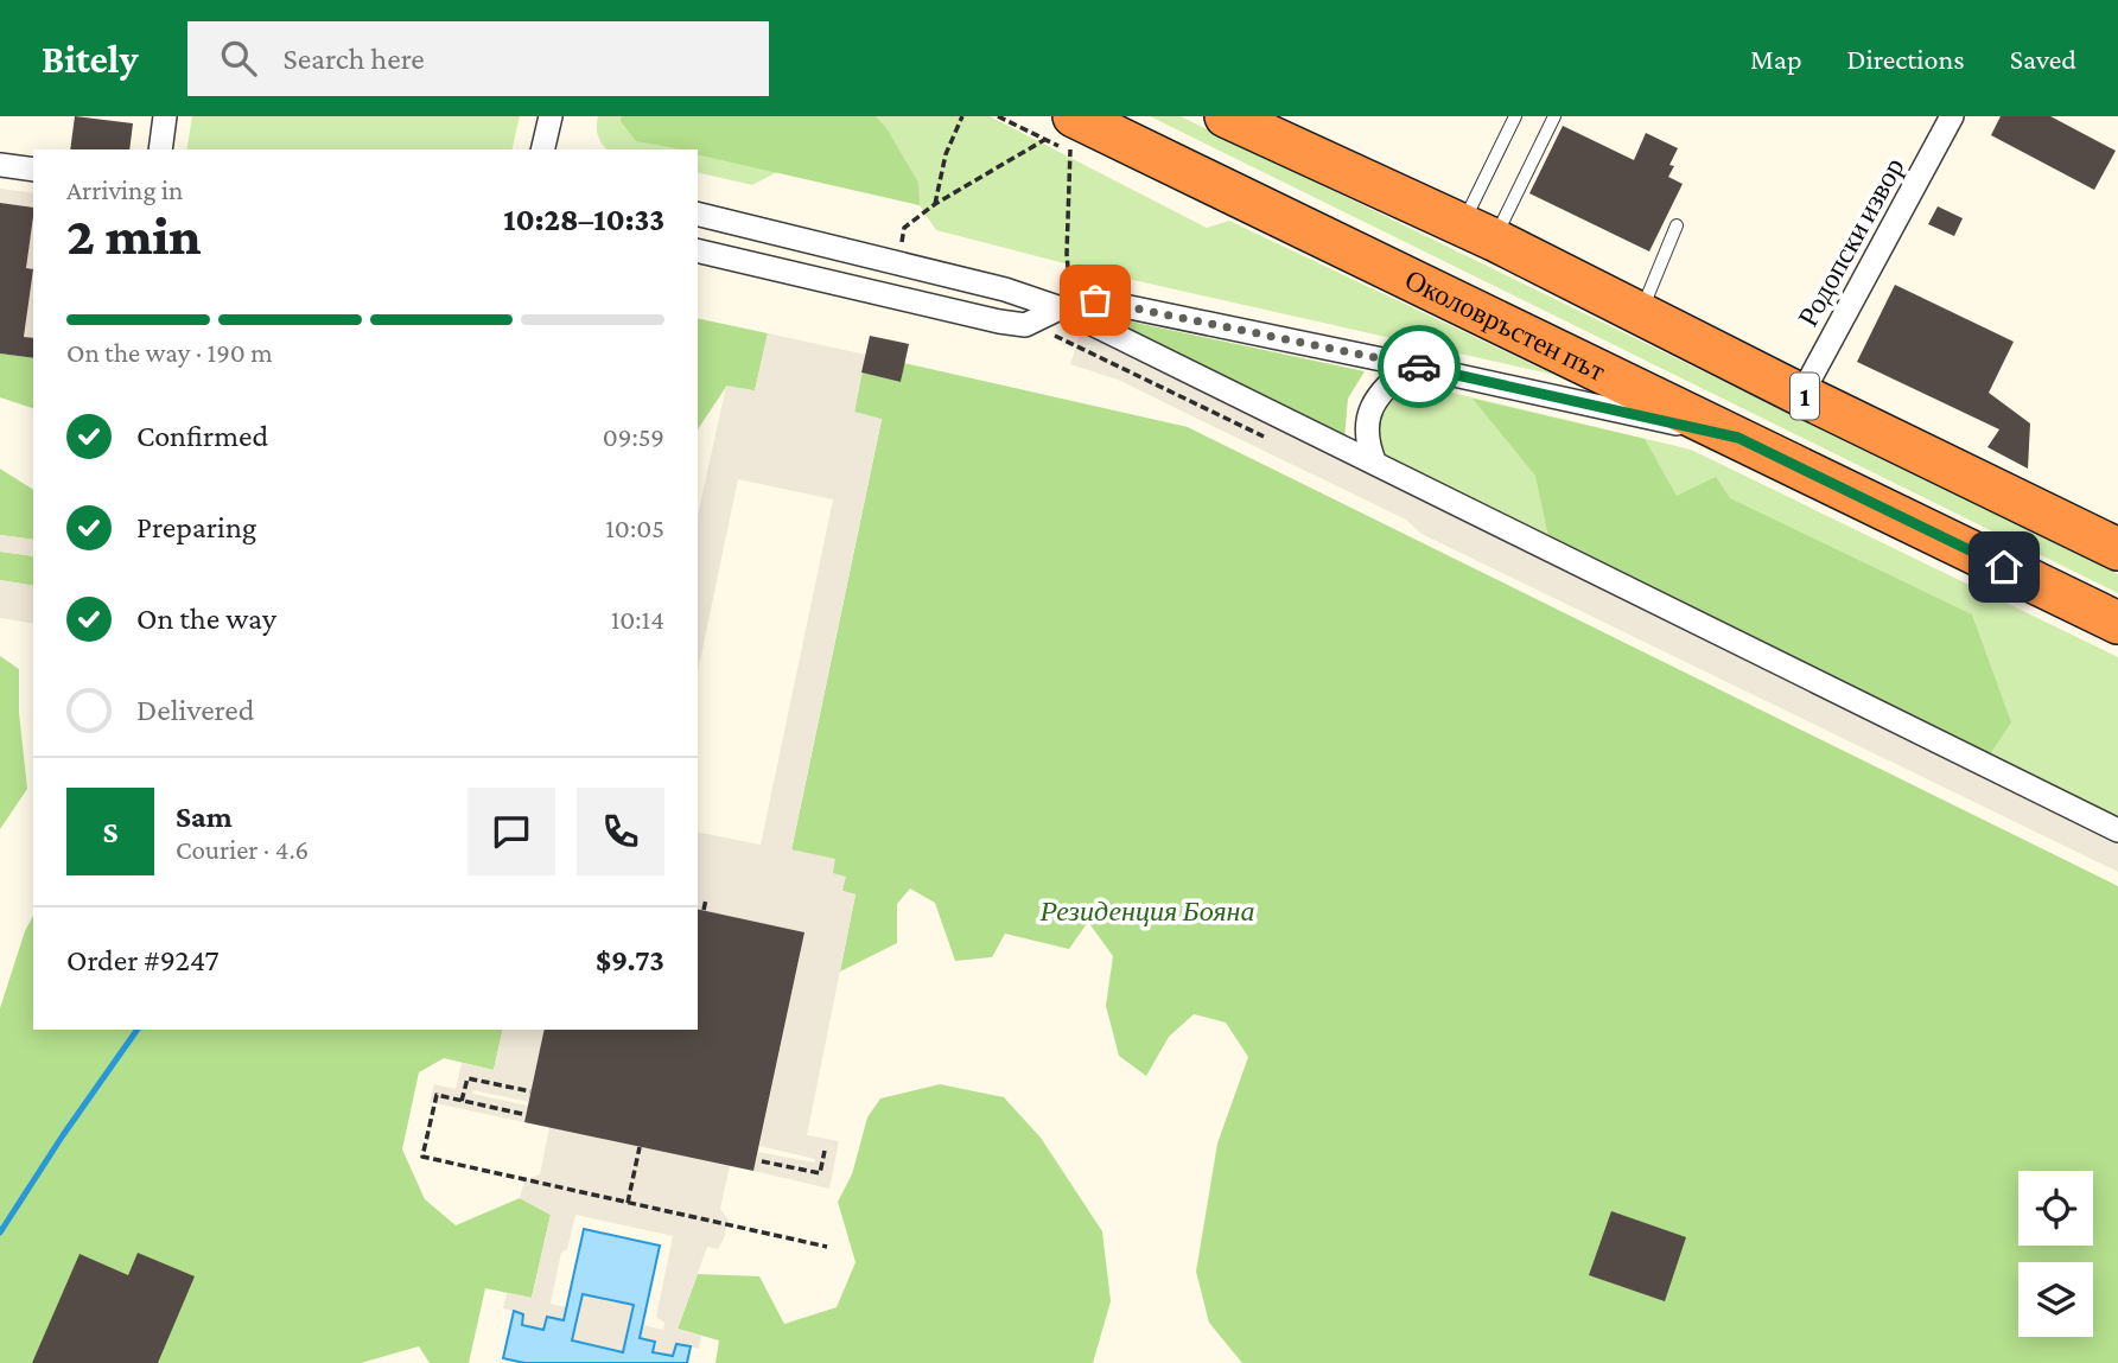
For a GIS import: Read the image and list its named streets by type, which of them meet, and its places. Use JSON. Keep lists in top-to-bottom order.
{
  "streets": {
    "highway": ["Околовръстен път", "1"],
    "street": ["Родопски извор"]
  },
  "crossings": [
    ["Родопски извор", "1"]
  ],
  "parks": ["Резиденция Бояна"],
  "page": {
    "header": "Bitely",
    "search": "Search here",
    "nav": ["Map", "Directions", "Saved"],
    "heading": ["2 min", "Arriving in", "10:28–10:33"],
    "panel": [
      "Sam",
      "Courier · 4.6",
      "Order #9247",
      "$9.73"
    ],
    "bar": "On the way · 190 m",
    "list": [
      ["Confirmed", "09:59"],
      ["Preparing", "10:05"],
      ["On the way", "10:14"],
      "Delivered"
    ],
    "round": "S"
  }
}
